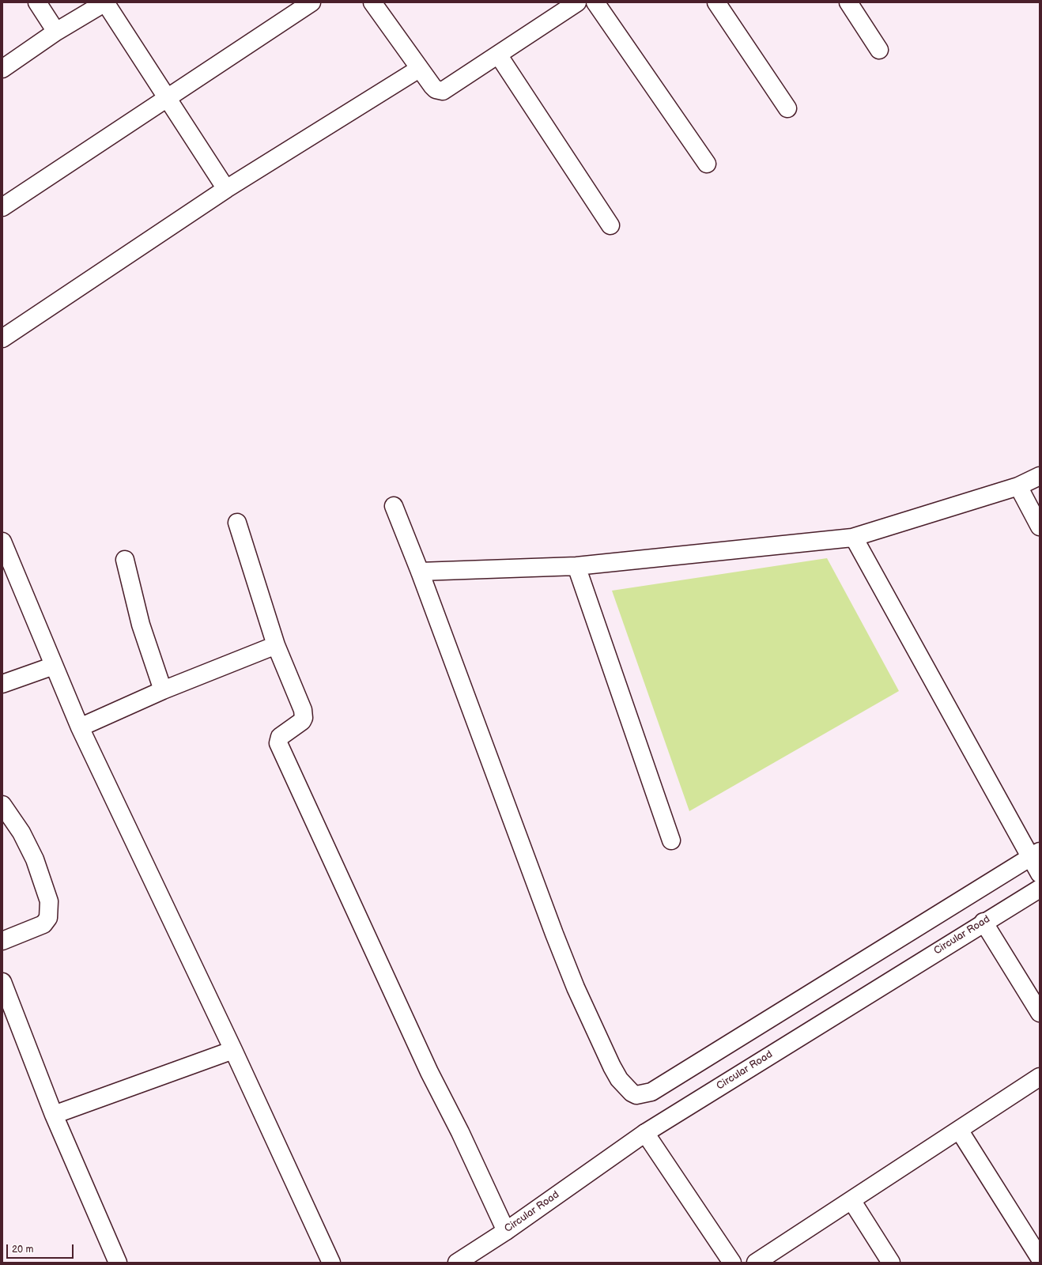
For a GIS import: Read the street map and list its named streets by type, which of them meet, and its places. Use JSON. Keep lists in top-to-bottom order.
{
  "streets": {
    "street": ["Circular Road"]
  },
  "scale_bar": "20 m"
}
